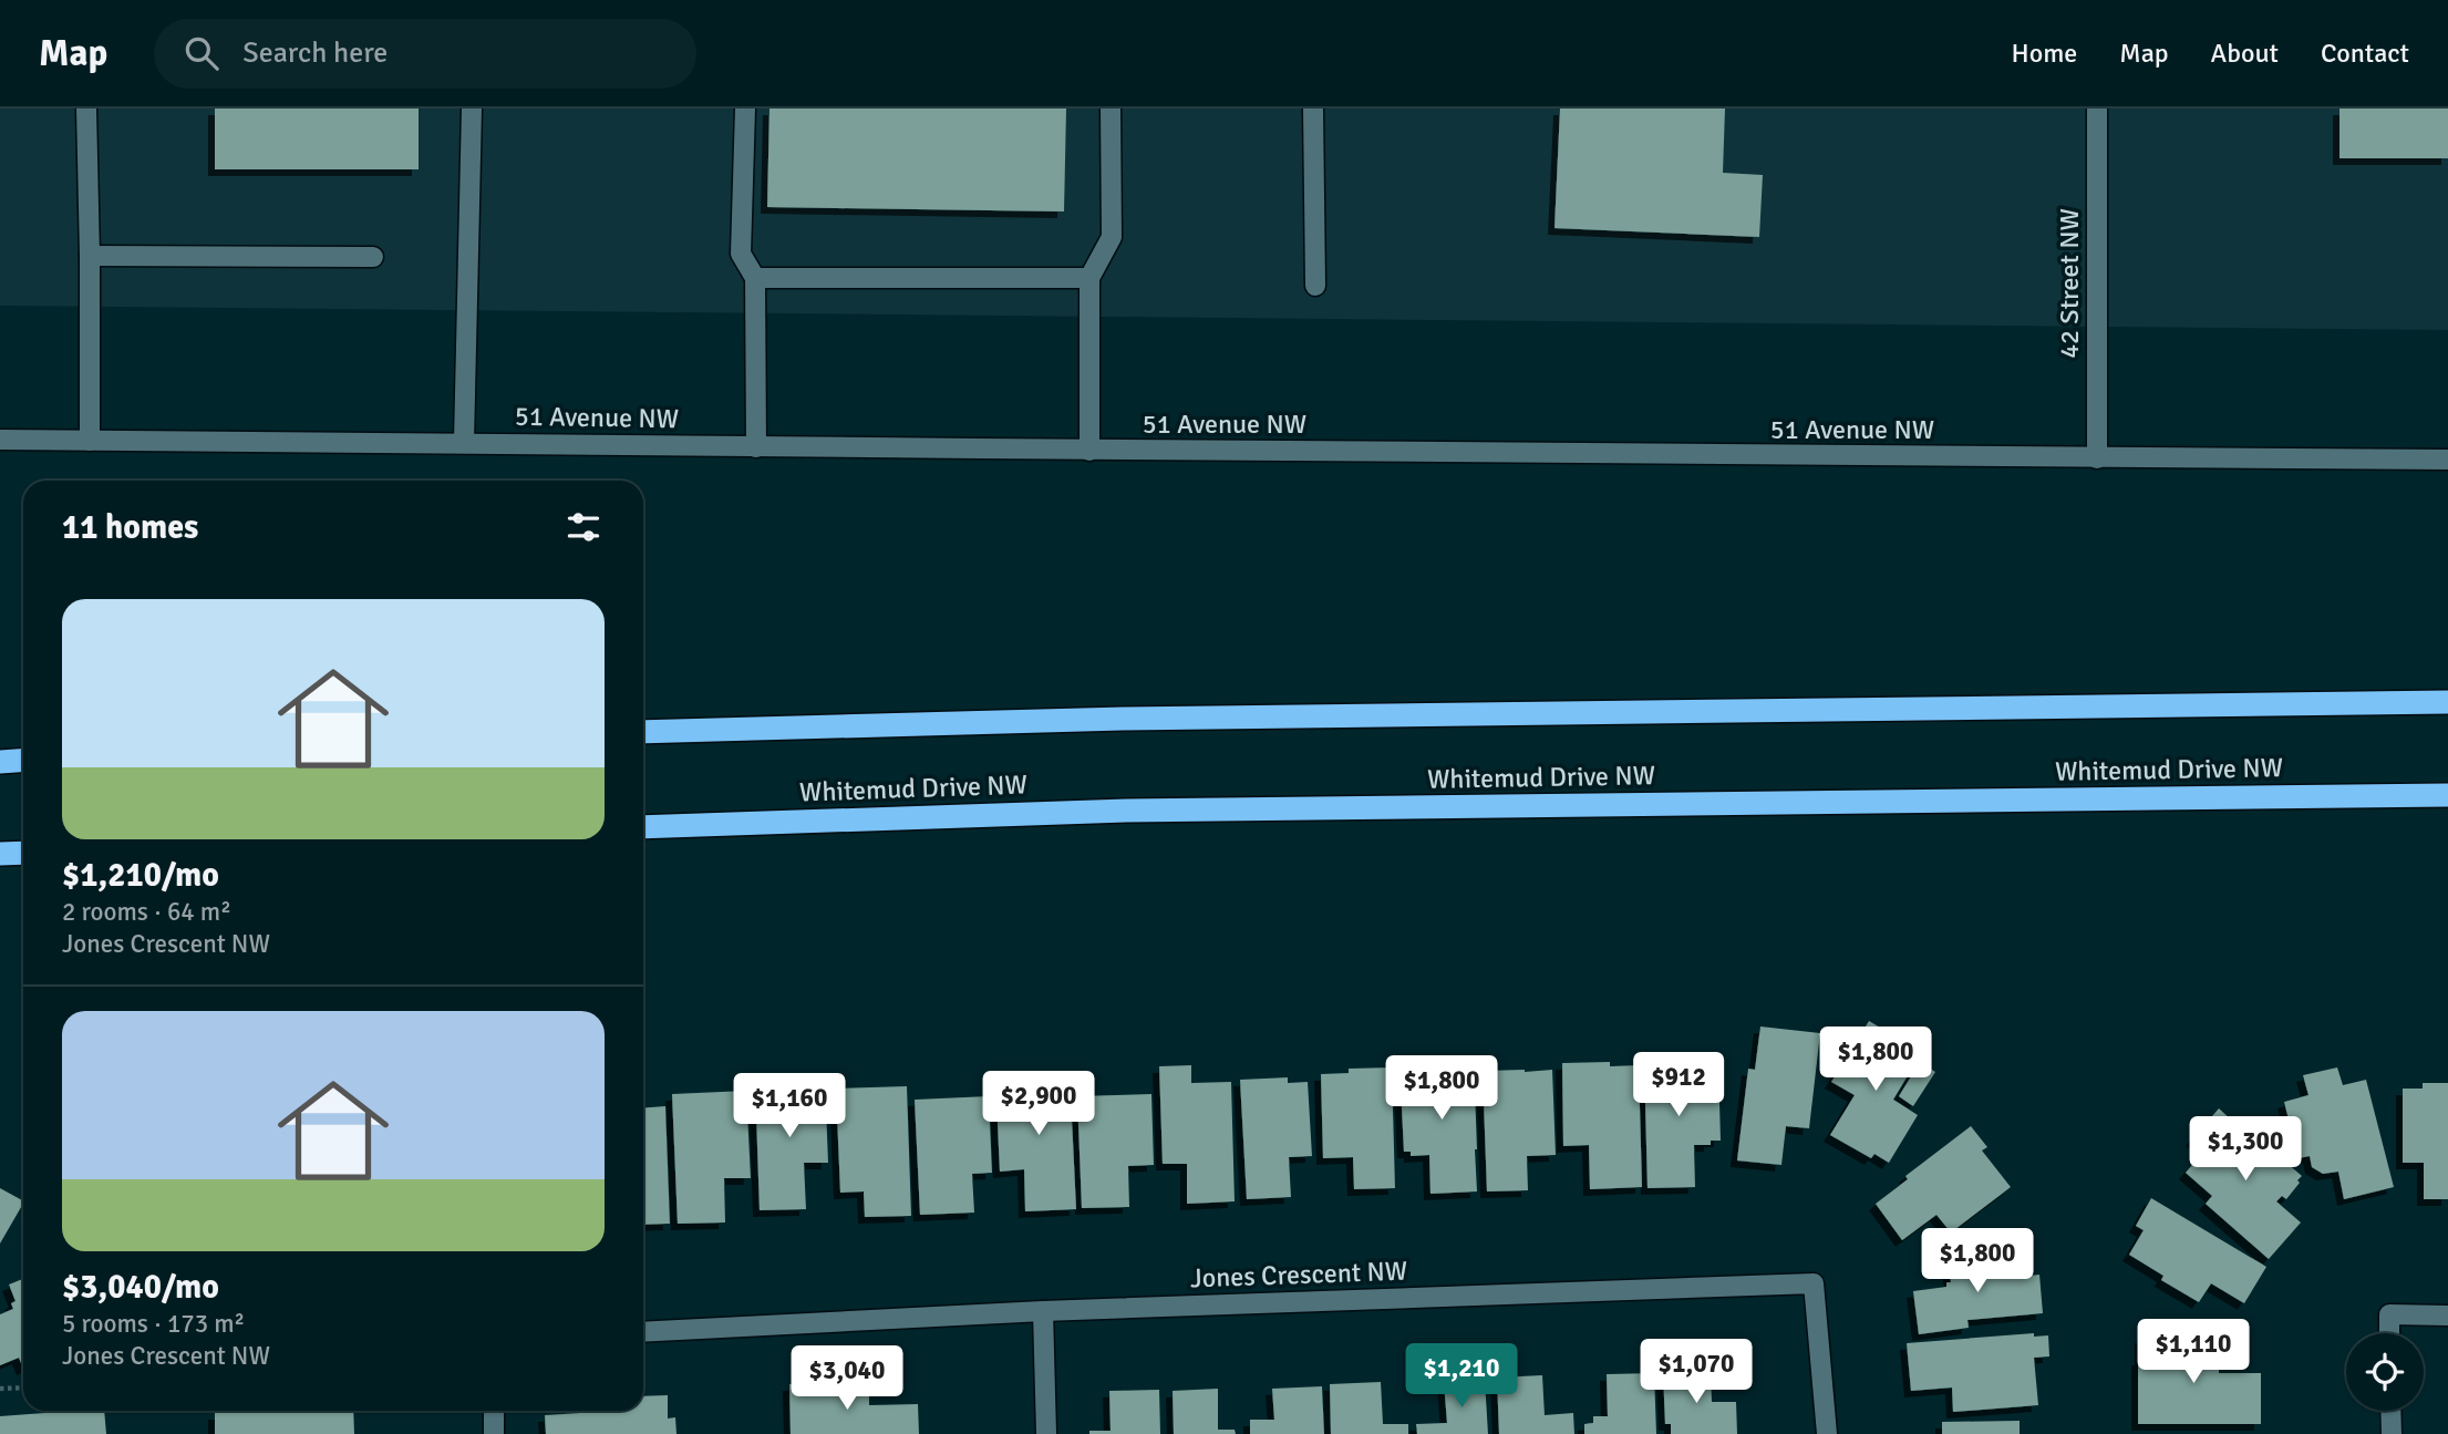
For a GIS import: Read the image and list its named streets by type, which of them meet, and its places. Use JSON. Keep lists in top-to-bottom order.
{
  "streets": {
    "highway": ["Whitemud Drive NW"],
    "street": ["42 Street NW", "51 Avenue NW", "Jones Crescent NW"]
  },
  "crossings": [
    ["42 Street NW", "51 Avenue NW"]
  ],
  "page": {
    "header": "Map",
    "search": "Search here",
    "nav": [
      "Home",
      "Map",
      "About",
      "Contact"
    ],
    "heading": "11 homes",
    "list": [
      {
        "name": "$1,210/mo",
        "note": "2 rooms · 64 m² · Jones Crescent NW"
      },
      {
        "name": "$3,040/mo",
        "note": "5 rooms · 173 m² · Jones Crescent NW"
      }
    ],
    "price": [
      "$1,800",
      "$912",
      "$1,800",
      "$2,900",
      "$1,160",
      "$1,300",
      "$1,800",
      "$1,110",
      "$1,070",
      "$1,210",
      "$3,040"
    ]
  }
}
